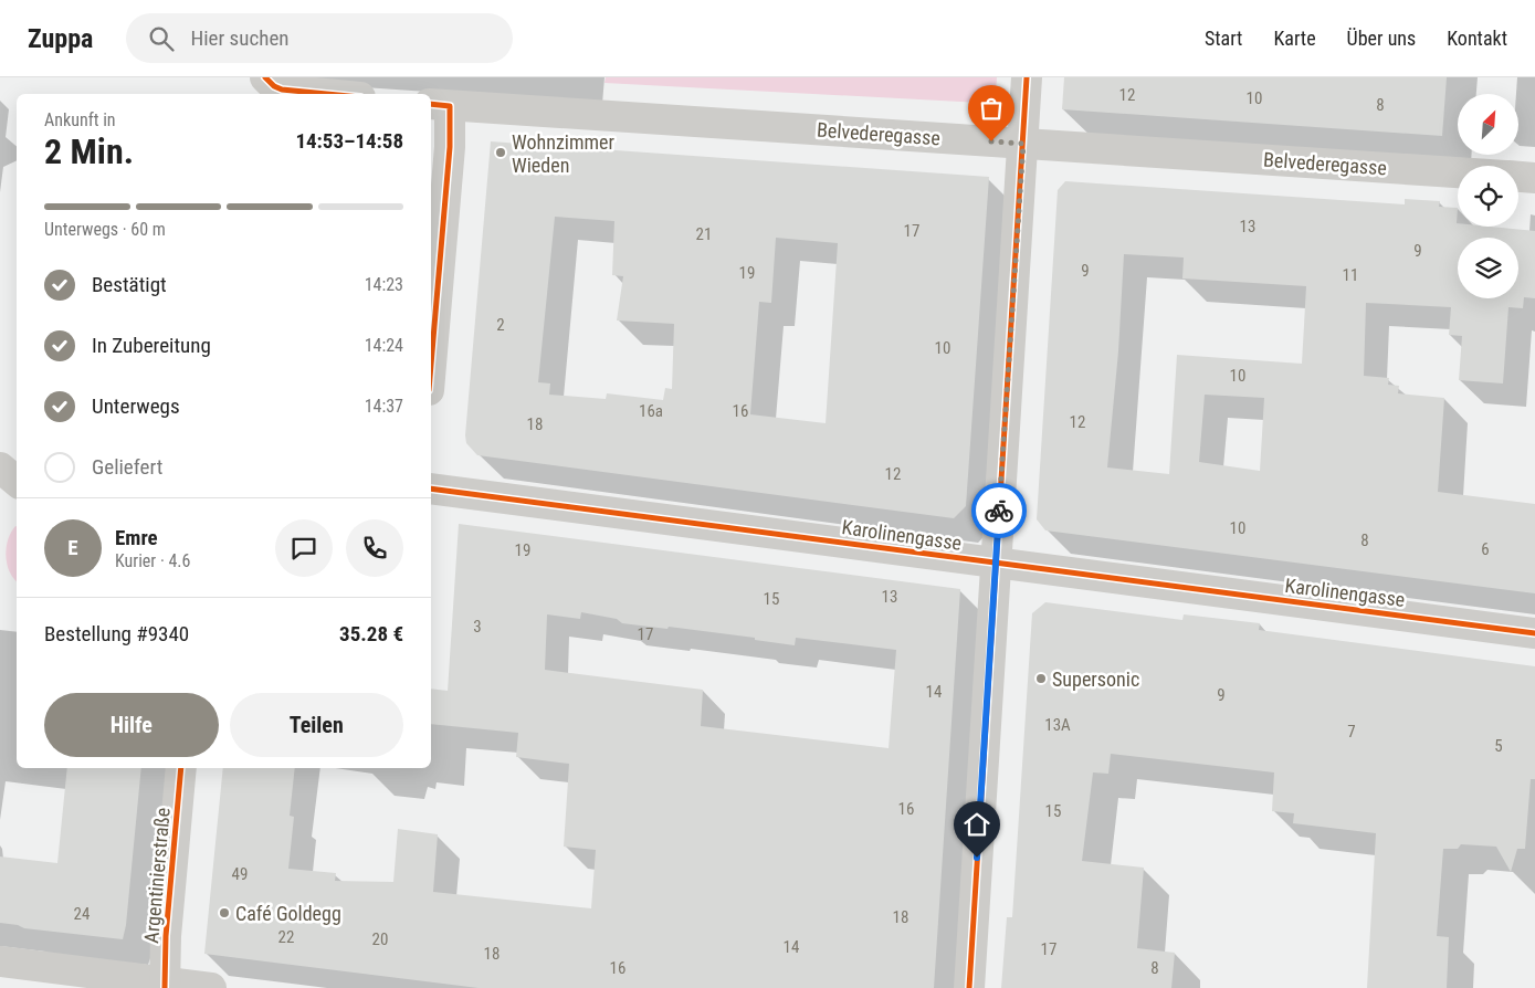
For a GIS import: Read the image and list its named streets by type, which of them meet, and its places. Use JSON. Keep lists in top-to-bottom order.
{
  "streets": {
    "street": ["Belvederegasse", "Karolinengasse", "Argentinierstraße"]
  },
  "places": ["Wohnzimmer Wieden", "Supersonic", "Café Goldegg"],
  "house_numbers": [
    "12",
    "10",
    "8",
    "13",
    "17",
    "21",
    "9",
    "9",
    "19",
    "11",
    "2",
    "10",
    "10",
    "16a",
    "16",
    "12",
    "18",
    "12",
    "10",
    "8",
    "6",
    "19",
    "13",
    "15",
    "3",
    "17",
    "14",
    "9",
    "13A",
    "7",
    "5",
    "16",
    "15",
    "49",
    "24",
    "18",
    "22",
    "20",
    "14",
    "17",
    "18",
    "16",
    "8"
  ],
  "north": "top right",
  "page": {
    "header": "Zuppa",
    "search": "Hier suchen",
    "nav": [
      "Start",
      "Karte",
      "Über uns",
      "Kontakt"
    ],
    "heading": ["2 Min.", "Ankunft in", "14:53–14:58"],
    "panel": [
      "Emre",
      "Kurier · 4.6",
      "Bestellung #9340",
      "35.28 €"
    ],
    "bar": "Unterwegs · 60 m",
    "list": [
      ["Bestätigt", "14:23"],
      ["In Zubereitung", "14:24"],
      ["Unterwegs", "14:37"],
      "Geliefert"
    ],
    "round": "E",
    "buttons": ["Hilfe", "Teilen"]
  }
}
